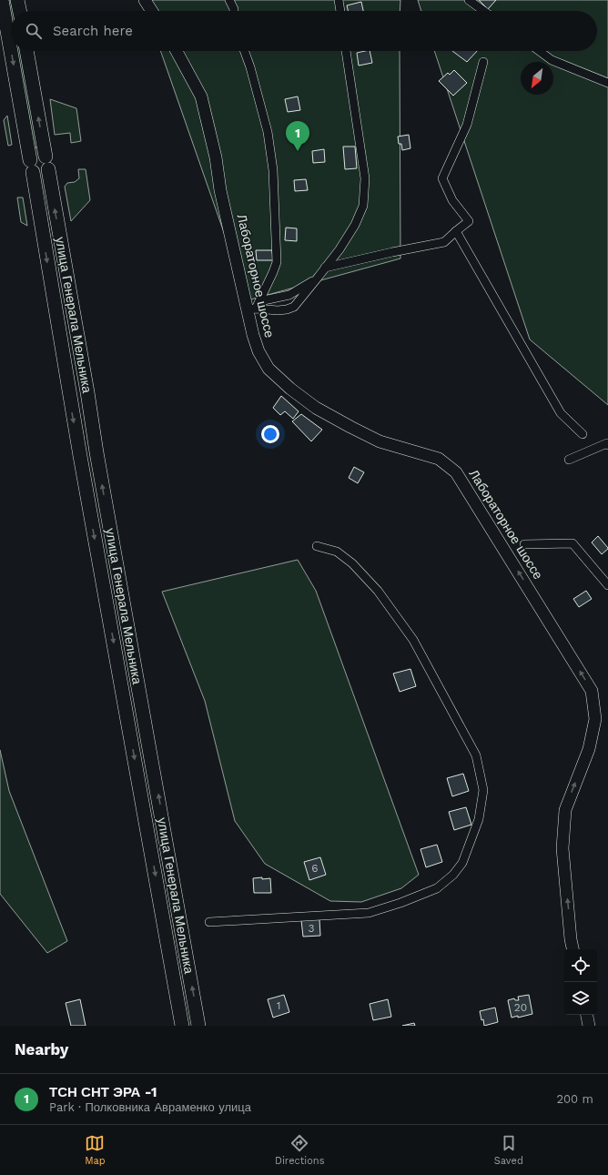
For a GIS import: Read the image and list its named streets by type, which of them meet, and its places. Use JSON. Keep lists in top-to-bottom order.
{
  "streets": {
    "main road": ["Лабораторное шоссе", "улица Генерала Мельника"]
  },
  "one_way": ["Лабораторное шоссе"],
  "house_numbers": [
    "6",
    "3",
    "1",
    "20"
  ],
  "north": "bottom left",
  "page": {
    "search": "Search here",
    "pins": "1",
    "heading": "Nearby",
    "list": [
      {
        "mark": "1",
        "name": "ТСН СНТ ЭРА -1",
        "note": "Park · Полковника Авраменко улица",
        "value": "200 m"
      }
    ],
    "nav": ["Map", "Directions", "Saved"]
  }
}
